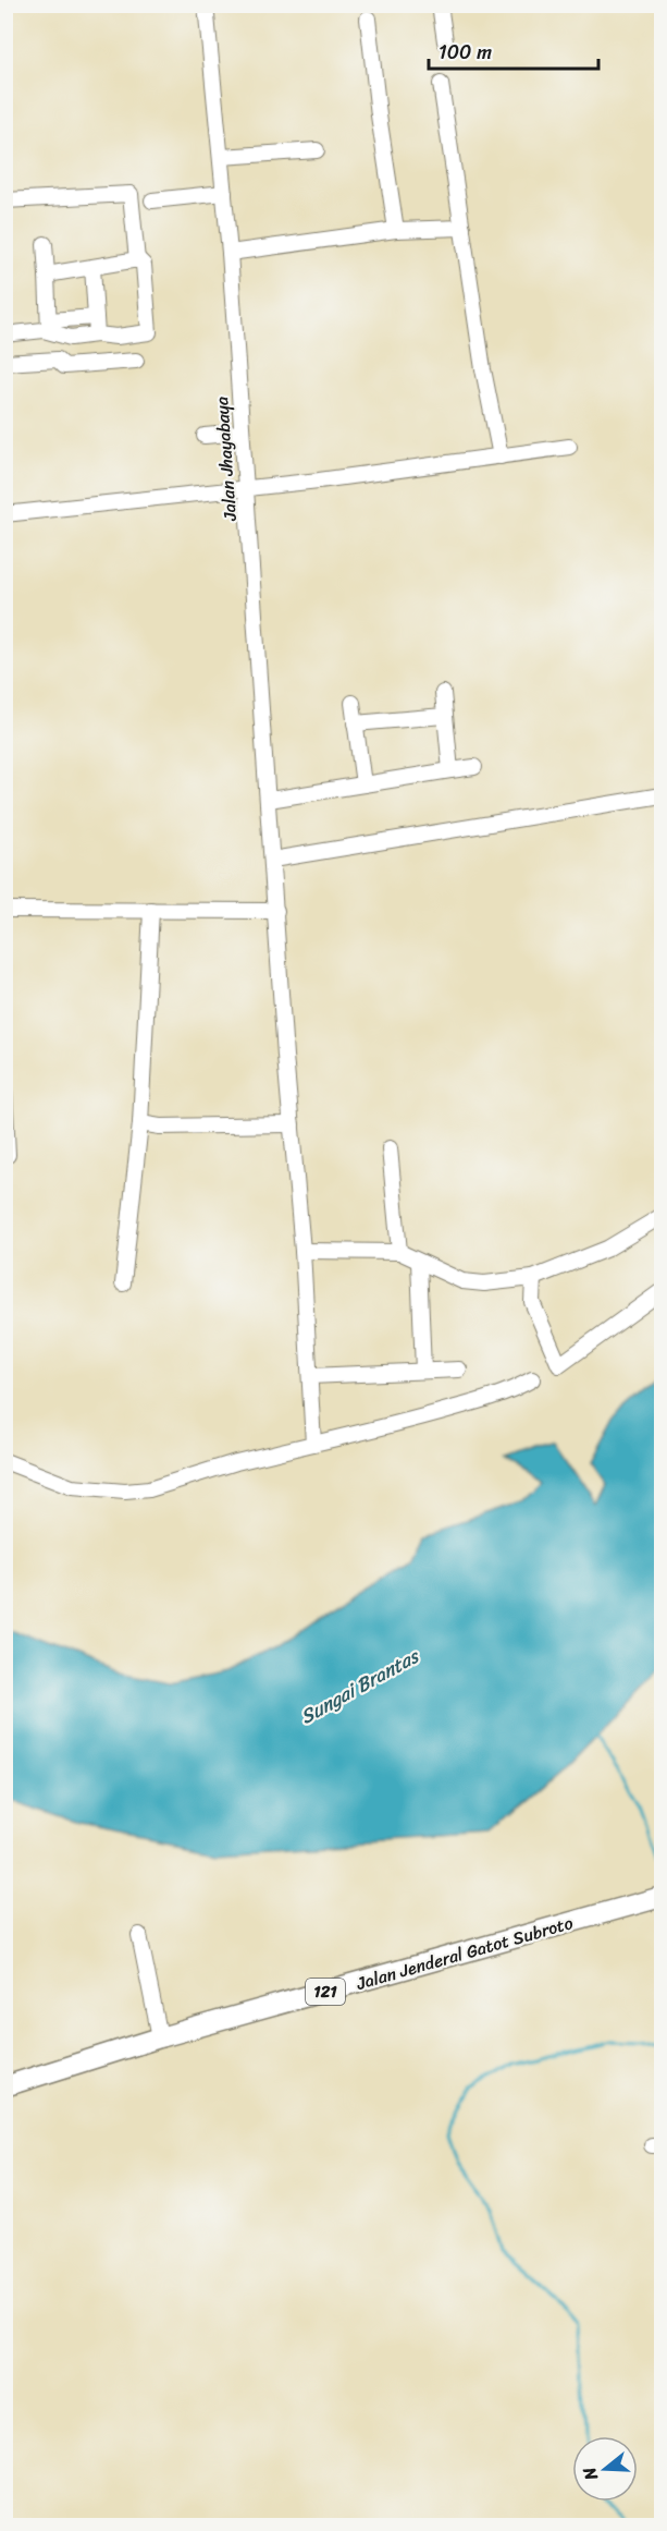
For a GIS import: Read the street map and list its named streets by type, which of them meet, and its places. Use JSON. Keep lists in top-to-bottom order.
{
  "streets": {
    "main road": ["Jalan Jenderal Gatot Subroto", "121"],
    "street": ["Jalan Jhayabaya"]
  },
  "water": ["Sungai Brantas"],
  "scale_bar": "100 m",
  "north": "left"
}
